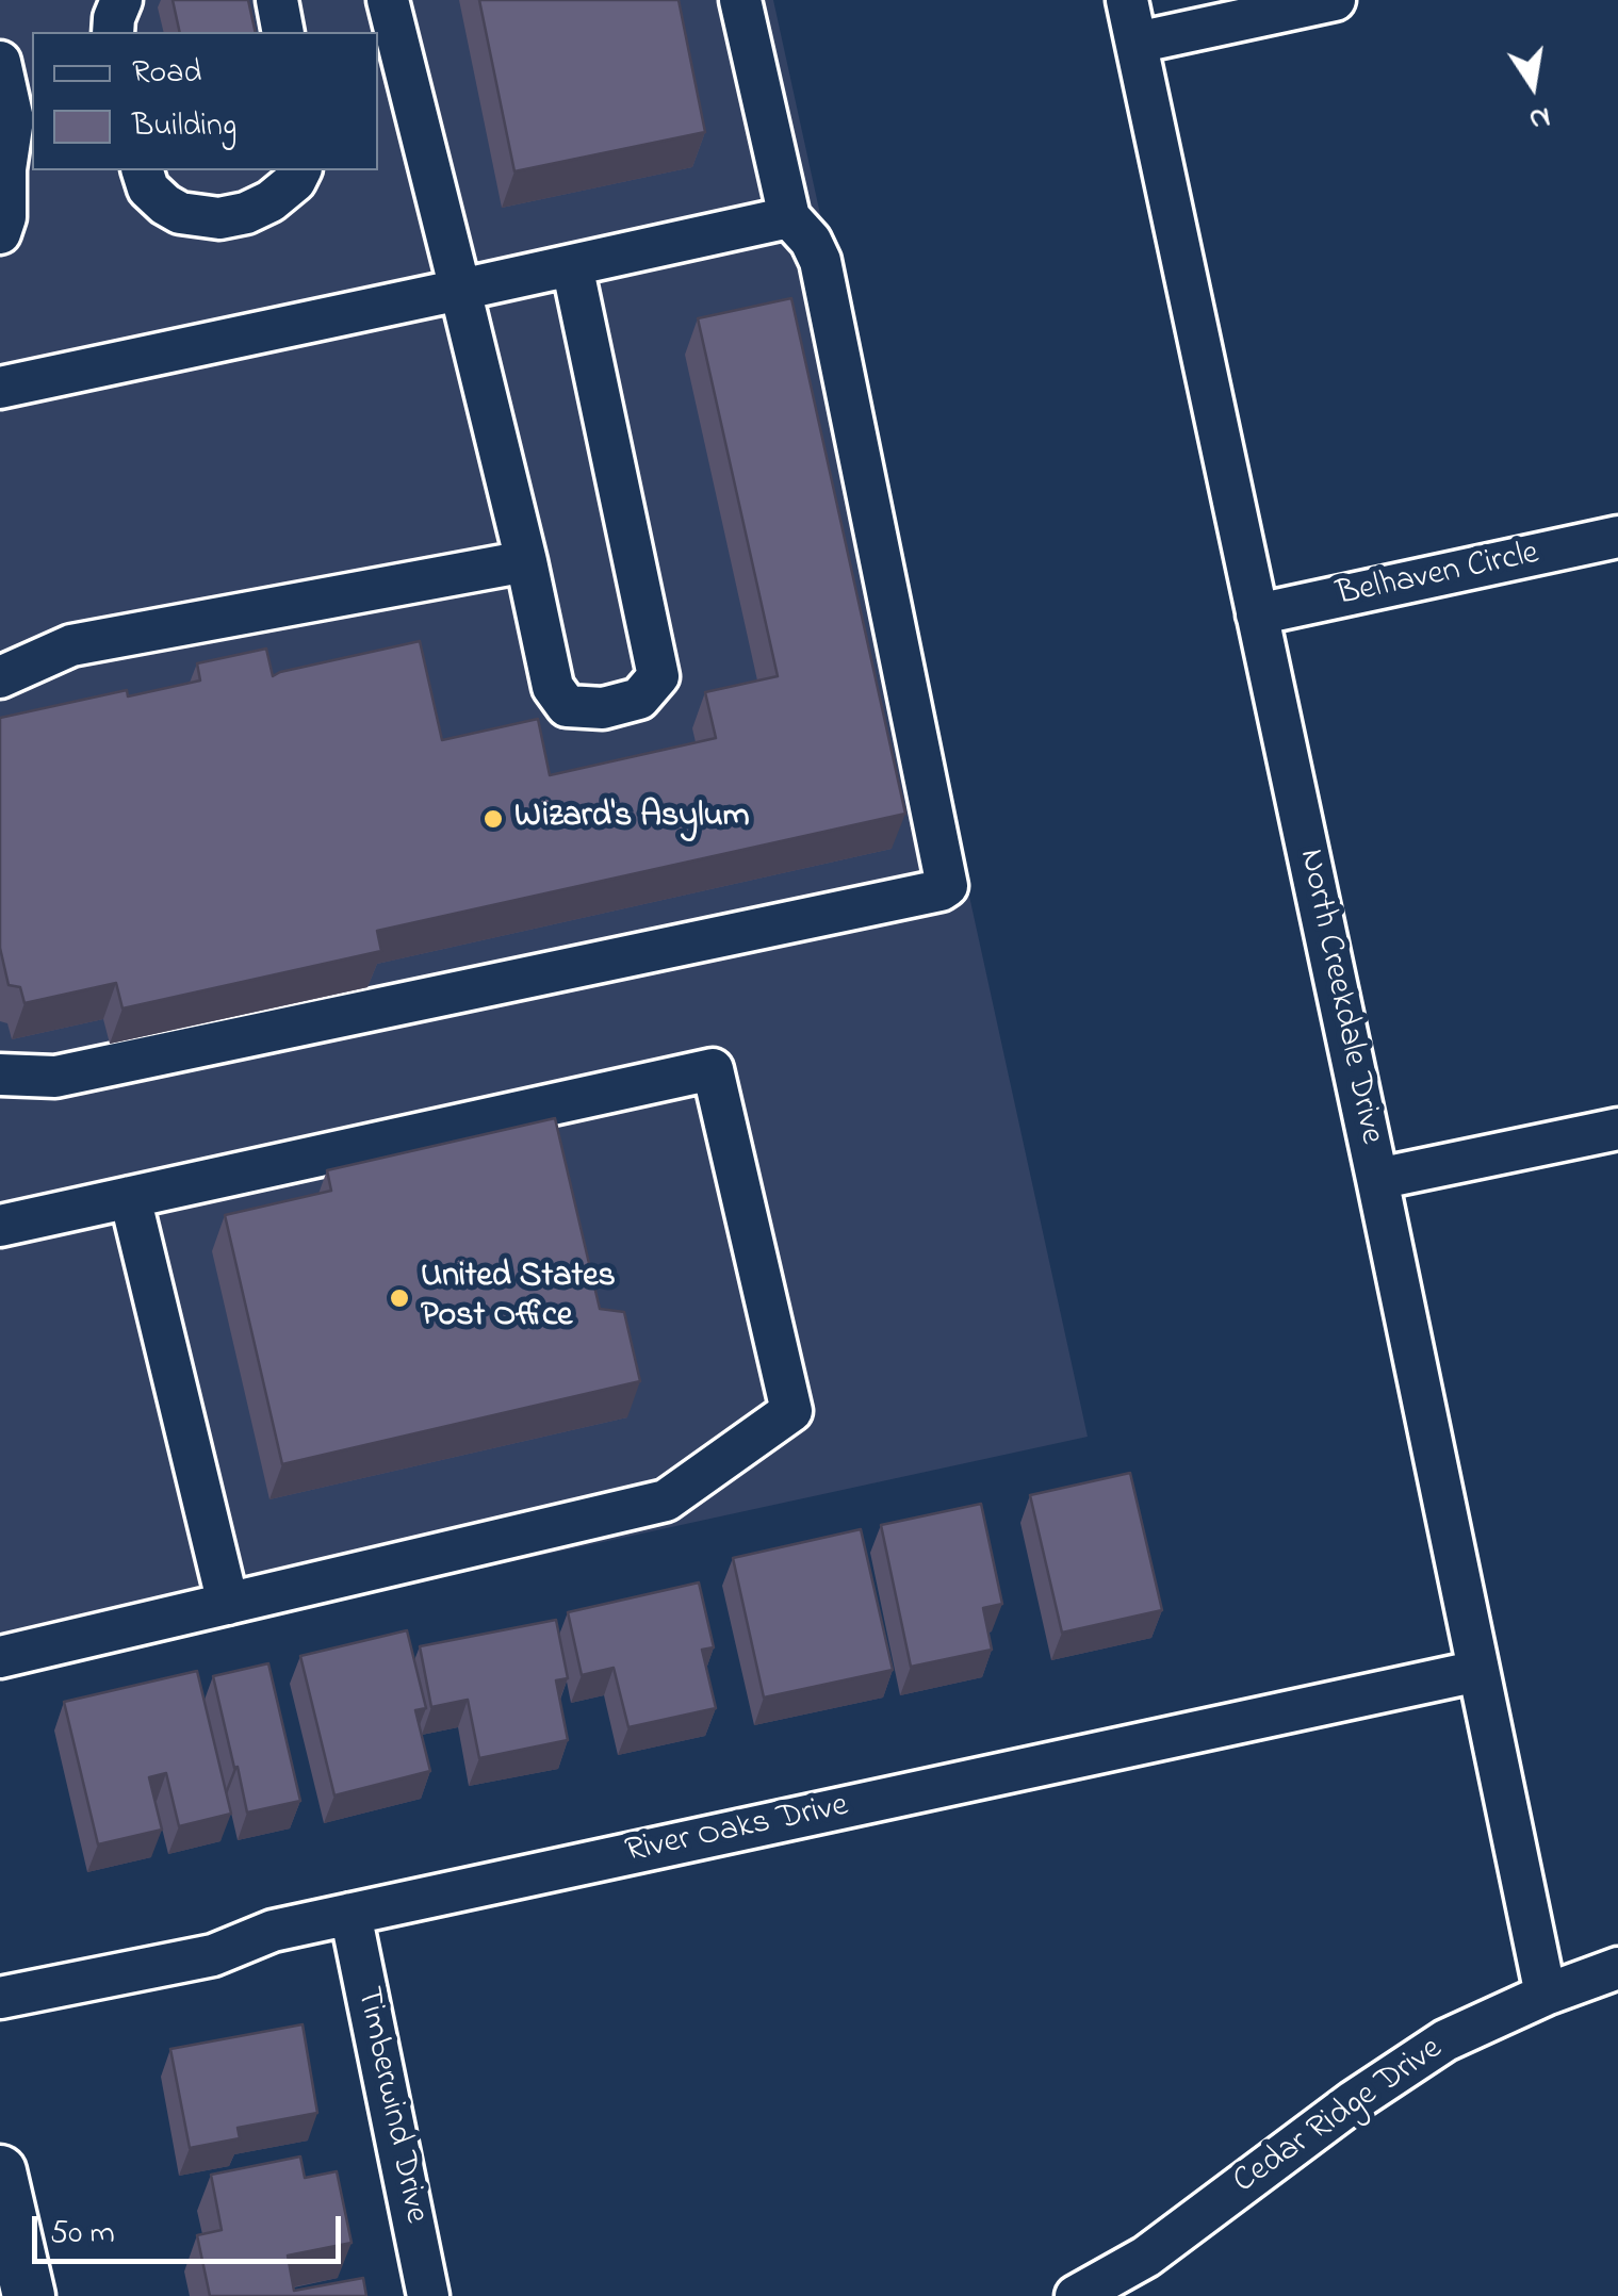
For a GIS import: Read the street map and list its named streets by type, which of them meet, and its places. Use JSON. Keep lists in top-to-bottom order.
{
  "streets": {
    "street": [
      "Belhaven Circle",
      "North Creekdale Drive",
      "River Oaks Drive",
      "Timberwind Drive",
      "Cedar Ridge Drive"
    ]
  },
  "crossings": [
    ["Belhaven Circle", "North Creekdale Drive"],
    ["North Creekdale Drive", "River Oaks Drive"],
    ["North Creekdale Drive", "Cedar Ridge Drive"],
    ["River Oaks Drive", "Timberwind Drive"]
  ],
  "places": ["Wizard's Asylum", "United States Post Office"],
  "legend": ["Road", "Building"],
  "scale_bar": "50 m",
  "north": "bottom"
}
